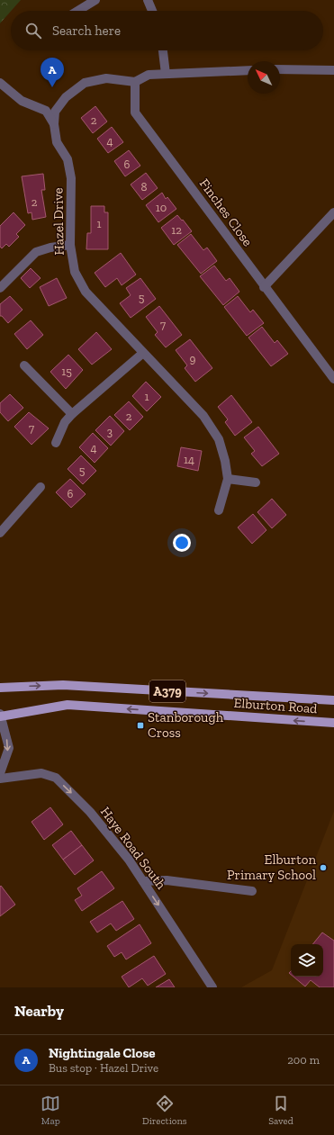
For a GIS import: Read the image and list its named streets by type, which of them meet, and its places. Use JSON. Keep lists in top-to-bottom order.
{
  "streets": {
    "main road": ["A379", "Elburton Road"],
    "street": ["Finches Close", "Hazel Drive", "Haye Road South"]
  },
  "crossings": [
    ["Finches Close", "Hazel Drive"]
  ],
  "one_way": ["Haye Road South"],
  "places": {
    "transit": ["Stanborough Cross"],
    "other": ["Elburton Primary School"]
  },
  "house_numbers": [
    "2",
    "4",
    "6",
    "8",
    "2",
    "10",
    "1",
    "12",
    "5",
    "7",
    "9",
    "15",
    "1",
    "2",
    "7",
    "3",
    "4",
    "14",
    "5",
    "6"
  ],
  "north": "top left",
  "page": {
    "search": "Search here",
    "pins": "A",
    "heading": "Nearby",
    "list": [
      {
        "mark": "A",
        "name": "Nightingale Close",
        "note": "Bus stop · Hazel Drive",
        "value": "200 m"
      }
    ],
    "nav": ["Map", "Directions", "Saved"]
  }
}
